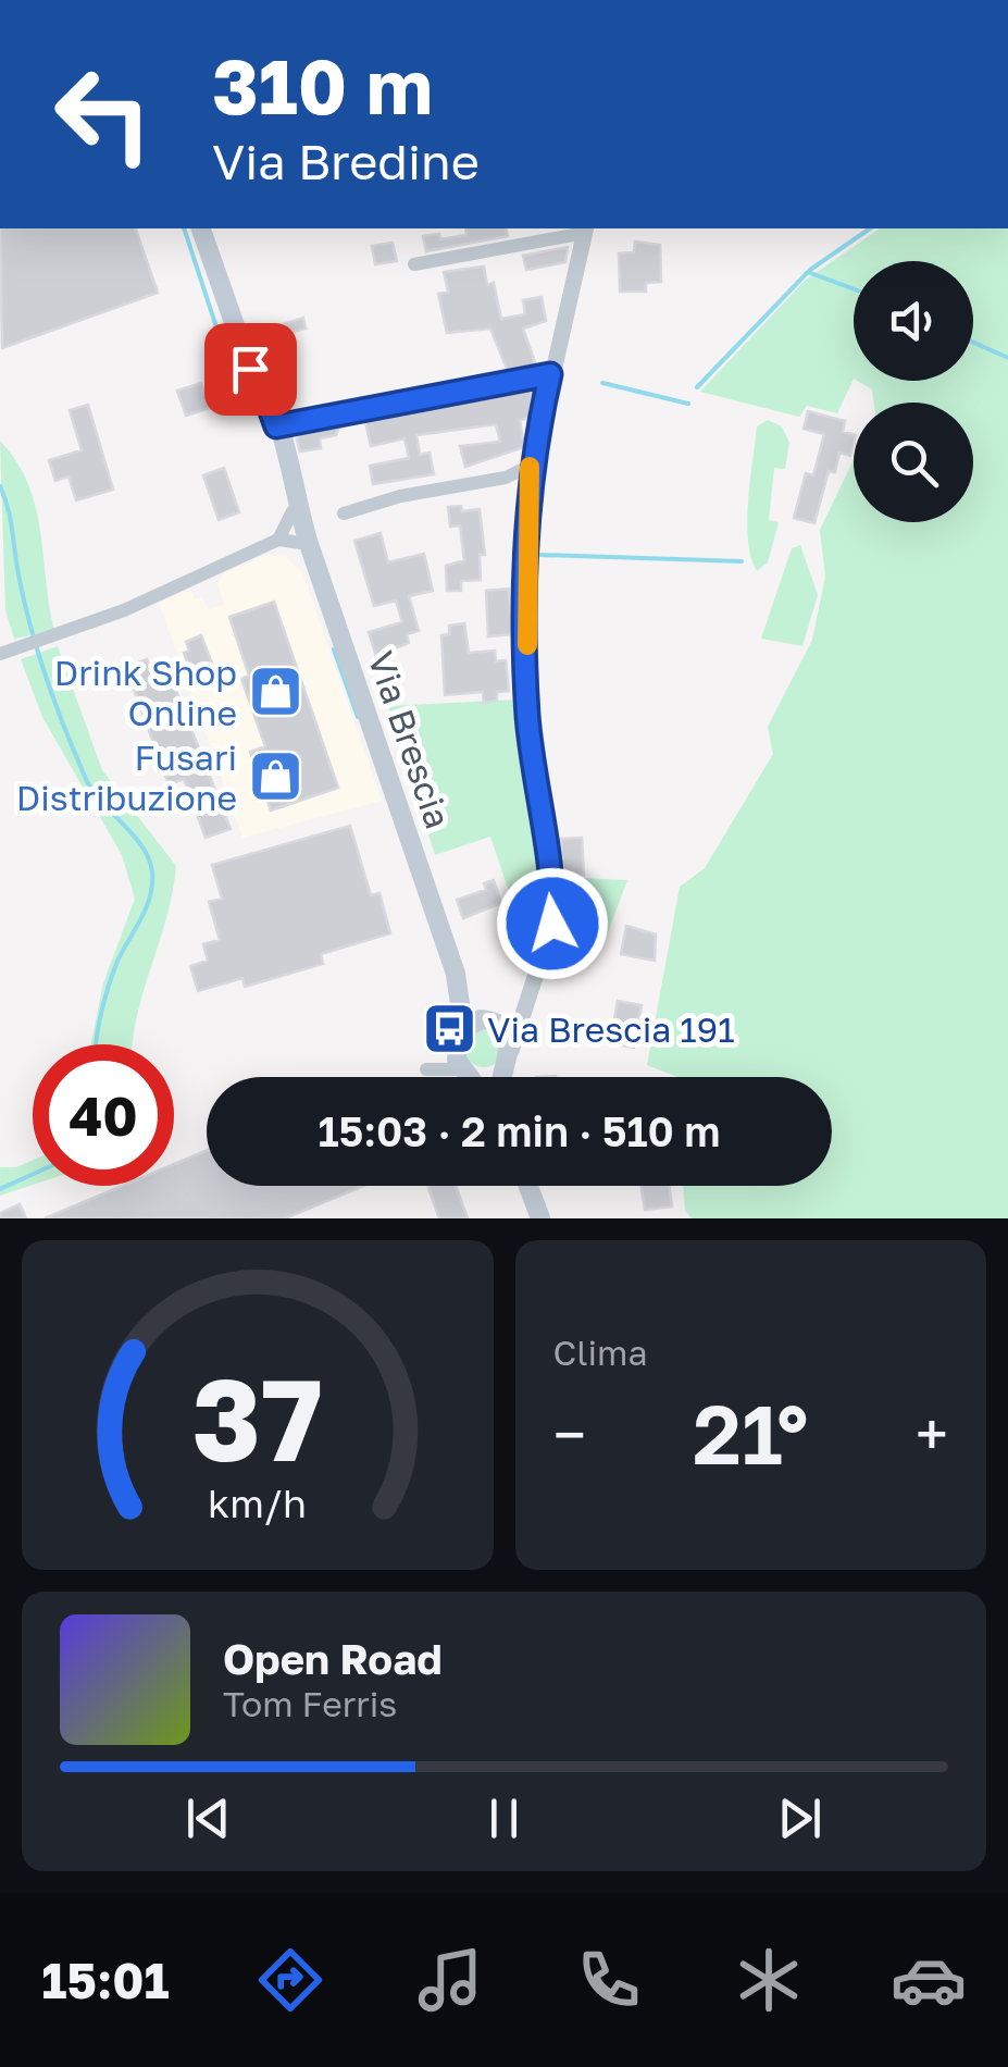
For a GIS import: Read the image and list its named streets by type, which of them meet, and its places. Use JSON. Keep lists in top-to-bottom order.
{
  "streets": {
    "main road": ["Via Brescia"]
  },
  "places": {
    "shop": ["Drink Shop Online", "Fusari Distribuzione"],
    "bus stop": ["Via Brescia 191"]
  },
  "page": {
    "turn": ["310 m", "Via Bredine"],
    "limit": "40",
    "trip": "15:03 · 2 min · 510 m",
    "tile": "Clima",
    "heat": ["−", "21°", "+"],
    "song": ["Open Road", "Tom Ferris"],
    "tabs": "15:01",
    "gauge": ["37", "km/h"]
  }
}
